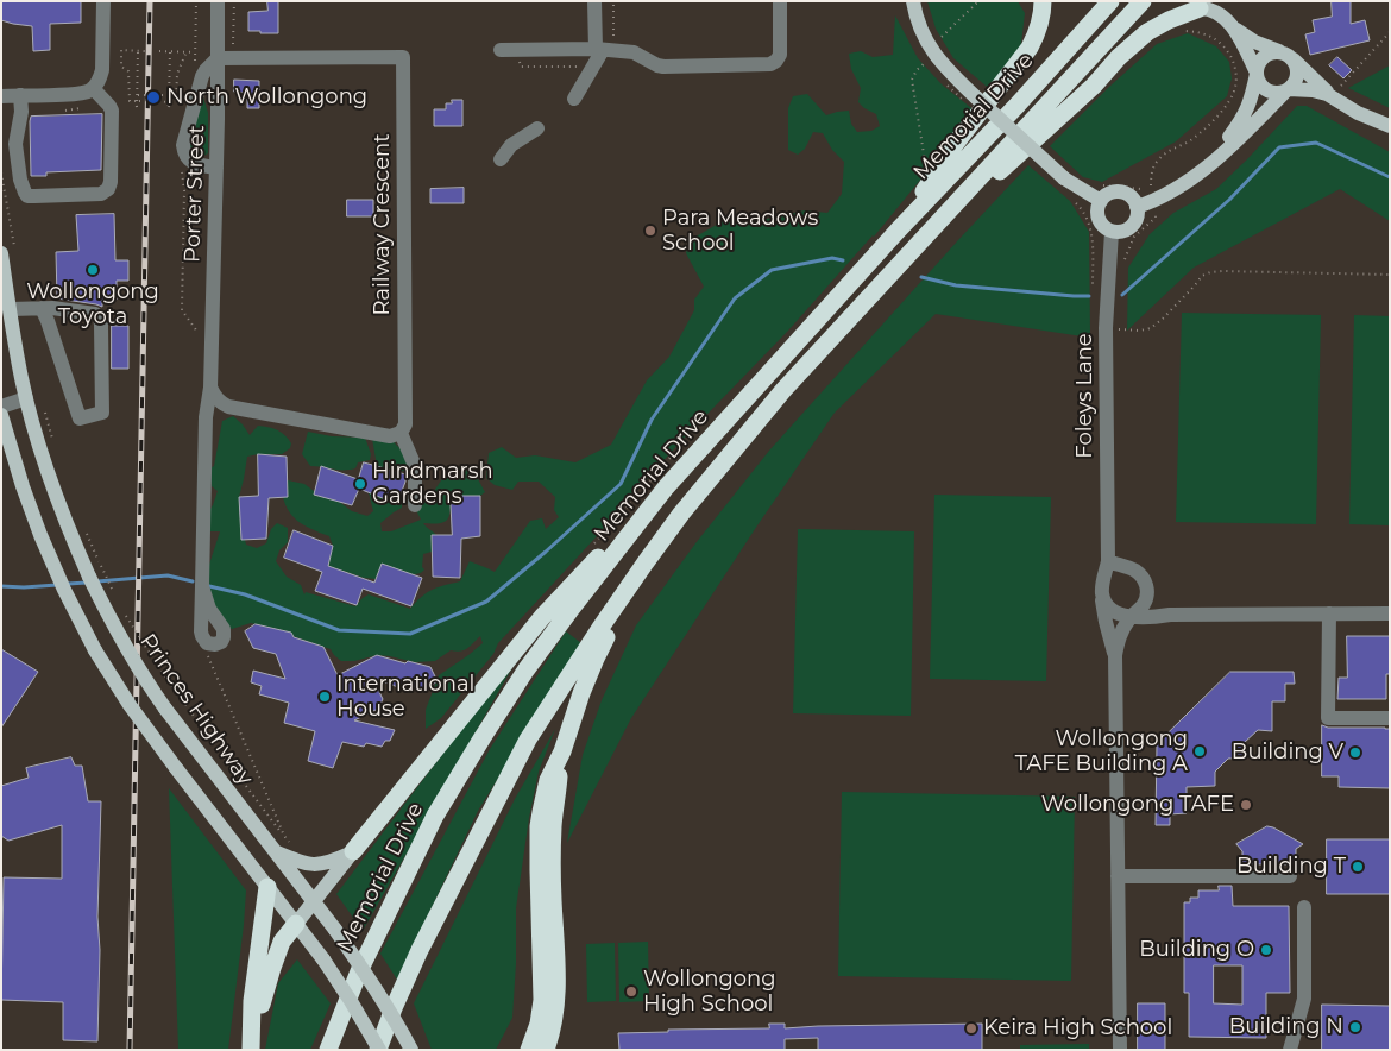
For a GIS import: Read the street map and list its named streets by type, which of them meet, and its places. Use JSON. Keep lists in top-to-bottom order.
{
  "streets": {
    "highway": ["Memorial Drive"],
    "main road": ["Princes Highway"],
    "street": ["Porter Street", "Railway Crescent", "Foleys Lane"]
  },
  "crossings": [
    ["Porter Street", "Railway Crescent"]
  ],
  "places": [
    "North Wollongong",
    "Para Meadows School",
    "Wollongong Toyota",
    "Hindmarsh Gardens",
    "International House",
    "Wollongong TAFE Building A",
    "Building V",
    "Wollongong TAFE",
    "Building T",
    "Building O",
    "Wollongong High School",
    "Building N",
    "Keira High School"
  ]
}
